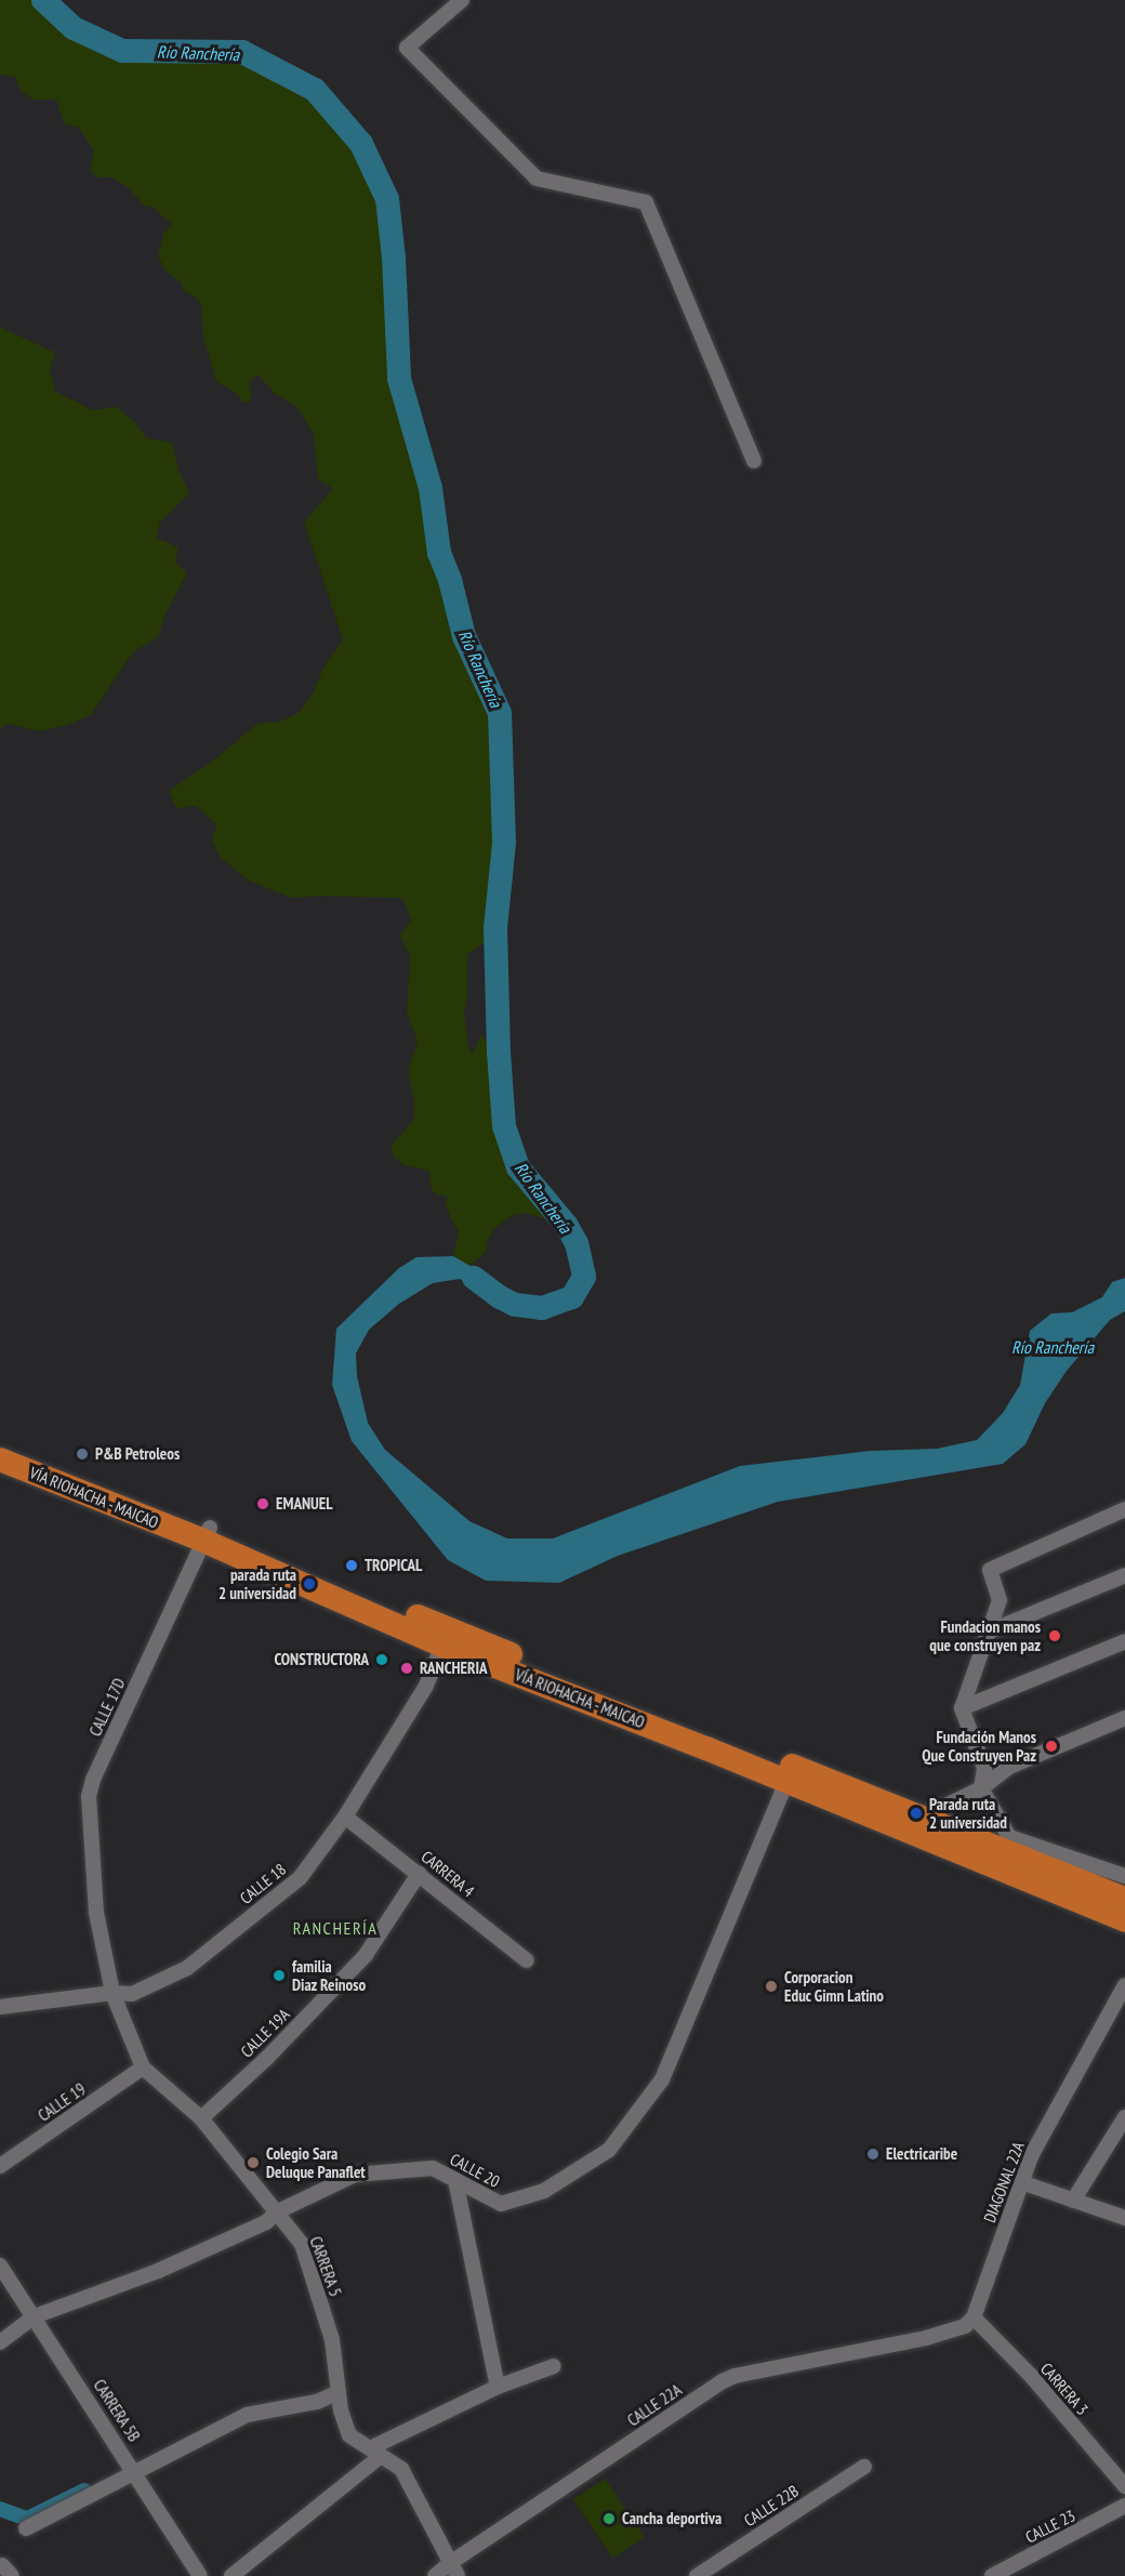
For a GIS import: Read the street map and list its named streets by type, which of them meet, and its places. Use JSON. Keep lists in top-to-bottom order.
{
  "streets": {
    "highway": ["VÍA RIOHACHA - MAICAO"],
    "street": [
      "CALLE 17D",
      "CARRERA 4",
      "CALLE 18",
      "CALLE 19A",
      "CALLE 19",
      "CALLE 20",
      "DIAGONAL 22A",
      "CARRERA 5",
      "CARRERA 3",
      "CALLE 22A",
      "CARRERA 5B",
      "CALLE 22B",
      "CALLE 23"
    ]
  },
  "crossings": [
    ["VÍA RIOHACHA - MAICAO", "CALLE 17D"],
    ["VÍA RIOHACHA - MAICAO", "CALLE 18"],
    ["VÍA RIOHACHA - MAICAO", "CALLE 20"],
    ["CALLE 17D", "CARRERA 5"],
    ["CARRERA 4", "CALLE 18"],
    ["CARRERA 4", "CALLE 19A"],
    ["CALLE 18", "CARRERA 5"],
    ["CALLE 19A", "CARRERA 5"],
    ["CALLE 19", "CARRERA 5"],
    ["CALLE 20", "CARRERA 5"],
    ["CALLE 20", "CARRERA 5B"],
    ["DIAGONAL 22A", "CARRERA 3"],
    ["DIAGONAL 22A", "CALLE 22A"],
    ["CARRERA 5", "CALLE 22A"],
    ["CARRERA 3", "CALLE 22A"]
  ],
  "districts": ["RANCHERÍA"],
  "water": ["Río Ranchería"],
  "places": [
    "P&B Petroleos",
    "EMANUEL",
    "TROPICAL",
    "parada ruta 2 universidad",
    "Fundacion manos que construyen paz",
    "CONSTRUCTORA",
    "RANCHERIA",
    "Fundación Manos Que Construyen Paz",
    "Parada ruta 2 universidad",
    "familia Diaz Reinoso",
    "Corporacion Educ Gimn Latino",
    "Electricaribe",
    "Colegio Sara Deluque Panaflet",
    "Cancha deportiva"
  ]
}
